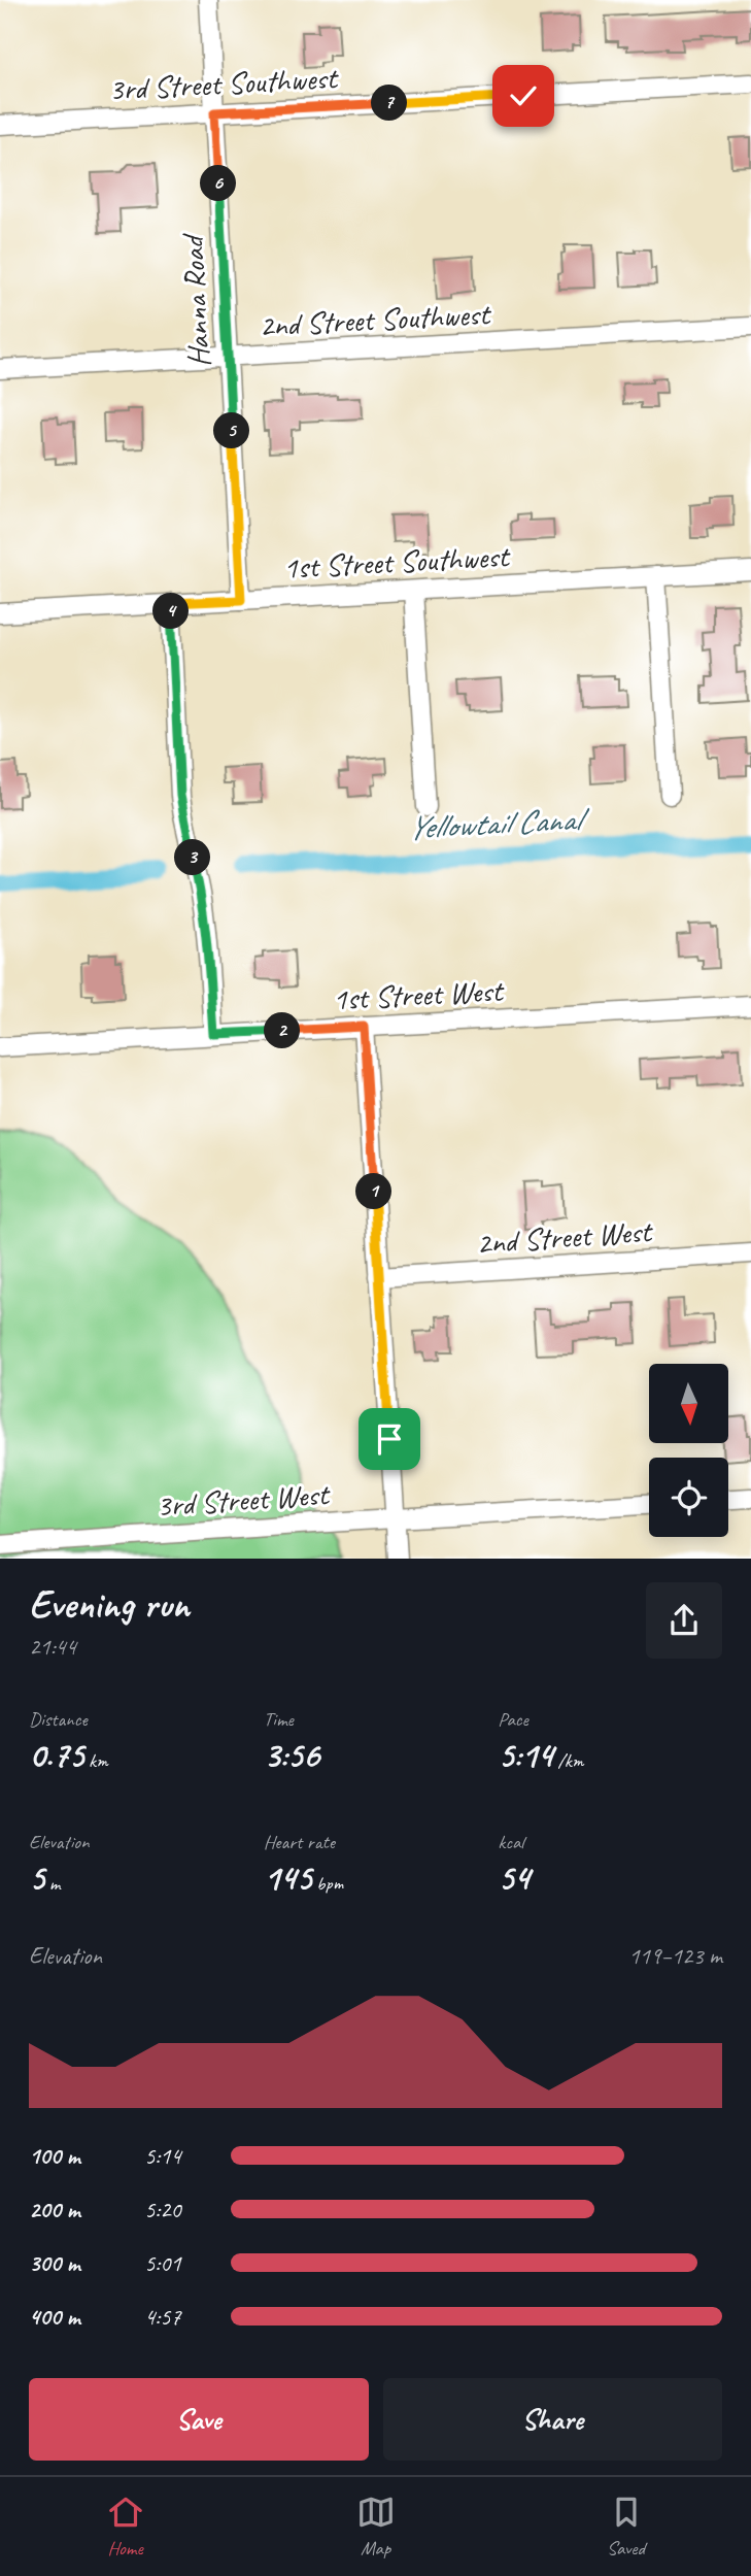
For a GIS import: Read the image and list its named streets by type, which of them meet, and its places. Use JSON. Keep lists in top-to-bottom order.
{
  "streets": {
    "street": [
      "3rd Street Southwest",
      "Hanna Road",
      "2nd Street Southwest",
      "1st Street Southwest",
      "1st Street West",
      "2nd Street West",
      "3rd Street West"
    ]
  },
  "crossings": [
    ["3rd Street Southwest", "Hanna Road"],
    ["Hanna Road", "2nd Street Southwest"],
    ["Hanna Road", "1st Street Southwest"]
  ],
  "water": ["Yellowtail Canal"],
  "north": "bottom",
  "page": {
    "pins": [
      "7",
      "6",
      "5",
      "4",
      "3",
      "2",
      "1"
    ],
    "heading": ["Evening run", "21:44"],
    "stats": [
      ["Distance", "0.75 km"],
      ["Time", "3:56"],
      ["Pace", "5:14 /km"],
      ["Elevation", "5 m"],
      ["Heart rate", "145 bpm"],
      ["kcal", "54"]
    ],
    "chart": ["Elevation", "119–123 m"],
    "list": [
      {
        "name": "100 m",
        "note": "5:14"
      },
      {
        "name": "200 m",
        "note": "5:20"
      },
      {
        "name": "300 m",
        "note": "5:01"
      },
      {
        "name": "400 m",
        "note": "4:57"
      }
    ],
    "buttons": ["Save", "Share"],
    "tabs": ["Home", "Map", "Saved"]
  }
}
